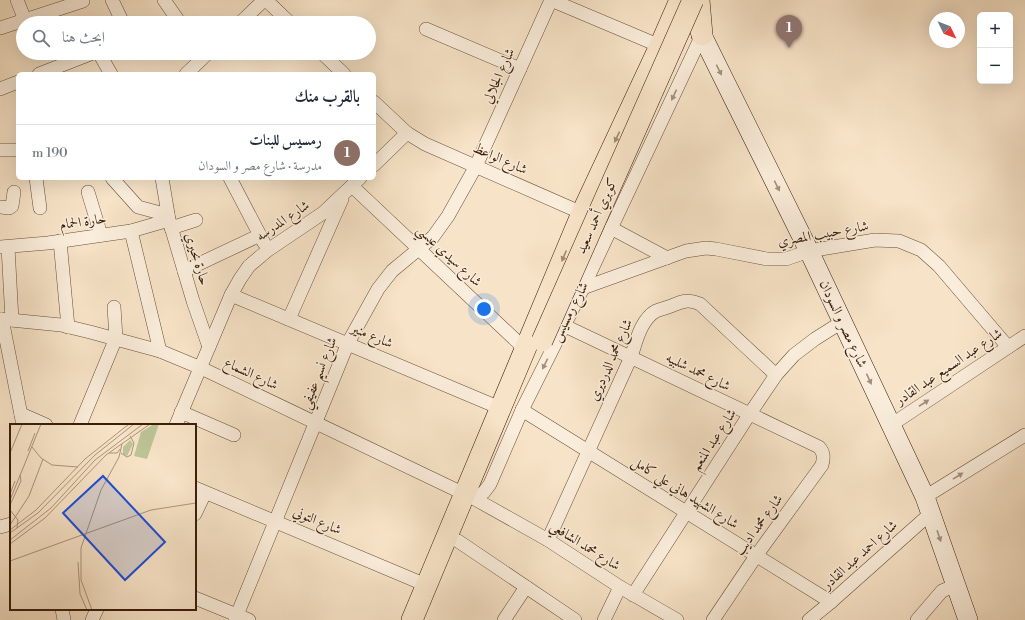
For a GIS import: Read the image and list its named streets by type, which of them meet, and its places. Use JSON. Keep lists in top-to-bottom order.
{
  "streets": {
    "main road": ["كوبري أحمد سعيد", "شارع رمسيس", "شارع مصر و السودان"],
    "street": [
      "شارع الجلالي",
      "شارع الواعظ",
      "شارع المدرسه",
      "حارة الحمام",
      "شارع حبيب المصري",
      "شارع سيدي عيسي",
      "حارة بحيري",
      "شارع منير",
      "شارع محمد الدرديري",
      "شارع عبد السميع عبد القادر",
      "شارع محمد شلبيه",
      "شارع نسيم عفيفي",
      "شارع الشماع",
      "شارع عبد المنعم",
      "شارع الشهيد هاني علي كامل",
      "شارع التوني",
      "شارع محمد اديب",
      "شارع محمد الشافعي",
      "شارع احمد عبد القادر"
    ]
  },
  "crossings": [
    ["شارع الجلالي", "شارع الواعظ"],
    ["شارع الجلالي", "شارع نسيم عفيفي"],
    ["شارع الواعظ", "شارع رمسيس"],
    ["شارع الواعظ", "شارع نسيم عفيفي"],
    ["كوبري أحمد سعيد", "شارع سيدي عيسي"],
    ["كوبري أحمد سعيد", "شارع رمسيس"],
    ["كوبري أحمد سعيد", "شارع الشماع"],
    ["كوبري أحمد سعيد", "شارع محمد الشافعي"],
    ["شارع المدرسه", "شارع سيدي عيسي"],
    ["شارع المدرسه", "حارة بحيري"],
    ["شارع المدرسه", "شارع منير"],
    ["شارع المدرسه", "شارع الشماع"],
    ["حارة الحمام", "حارة بحيري"],
    ["شارع حبيب المصري", "شارع رمسيس"],
    ["شارع حبيب المصري", "شارع مصر و السودان"],
    ["شارع حبيب المصري", "شارع عبد السميع عبد القادر"],
    ["شارع سيدي عيسي", "شارع رمسيس"],
    ["شارع سيدي عيسي", "شارع نسيم عفيفي"],
    ["شارع رمسيس", "شارع مصر و السودان"],
    ["شارع رمسيس", "شارع منير"],
    ["شارع رمسيس", "شارع محمد شلبيه"],
    ["شارع رمسيس", "شارع الشماع"],
    ["شارع رمسيس", "شارع الشهيد هاني علي كامل"],
    ["شارع رمسيس", "شارع التوني"],
    ["شارع رمسيس", "شارع محمد الشافعي"],
    ["شارع مصر و السودان", "شارع عبد السميع عبد القادر"],
    ["شارع مصر و السودان", "شارع عبد المنعم"],
    ["شارع مصر و السودان", "شارع احمد عبد القادر"],
    ["شارع منير", "شارع نسيم عفيفي"],
    ["شارع محمد الدرديري", "شارع محمد شلبيه"],
    ["شارع محمد الدرديري", "شارع عبد المنعم"],
    ["شارع محمد الدرديري", "شارع الشهيد هاني علي كامل"],
    ["شارع محمد الدرديري", "شارع محمد الشافعي"],
    ["شارع محمد شلبيه", "شارع عبد المنعم"],
    ["شارع محمد شلبيه", "شارع محمد اديب"],
    ["شارع نسيم عفيفي", "شارع الشماع"],
    ["شارع نسيم عفيفي", "شارع التوني"],
    ["شارع الشماع", "شارع محمد الشافعي"],
    ["شارع عبد المنعم", "شارع الشهيد هاني علي كامل"],
    ["شارع عبد المنعم", "شارع محمد الشافعي"],
    ["شارع الشهيد هاني علي كامل", "شارع محمد اديب"],
    ["شارع الشهيد هاني علي كامل", "شارع احمد عبد القادر"]
  ],
  "one_way": [
    "شارع رمسيس",
    "شارع مصر و السودان",
    "شارع عبد السميع عبد القادر",
    "شارع احمد عبد القادر"
  ],
  "north": "bottom right",
  "page": {
    "map_buttons": ["+", "−"],
    "pins": "1",
    "search": "ابحث هنا",
    "heading": "بالقرب منك",
    "list": [
      {
        "mark": "1",
        "name": "رمسيس للبنات",
        "note": "مدرسة · شارع مصر و السودان",
        "value": "190 m"
      }
    ]
  }
}
